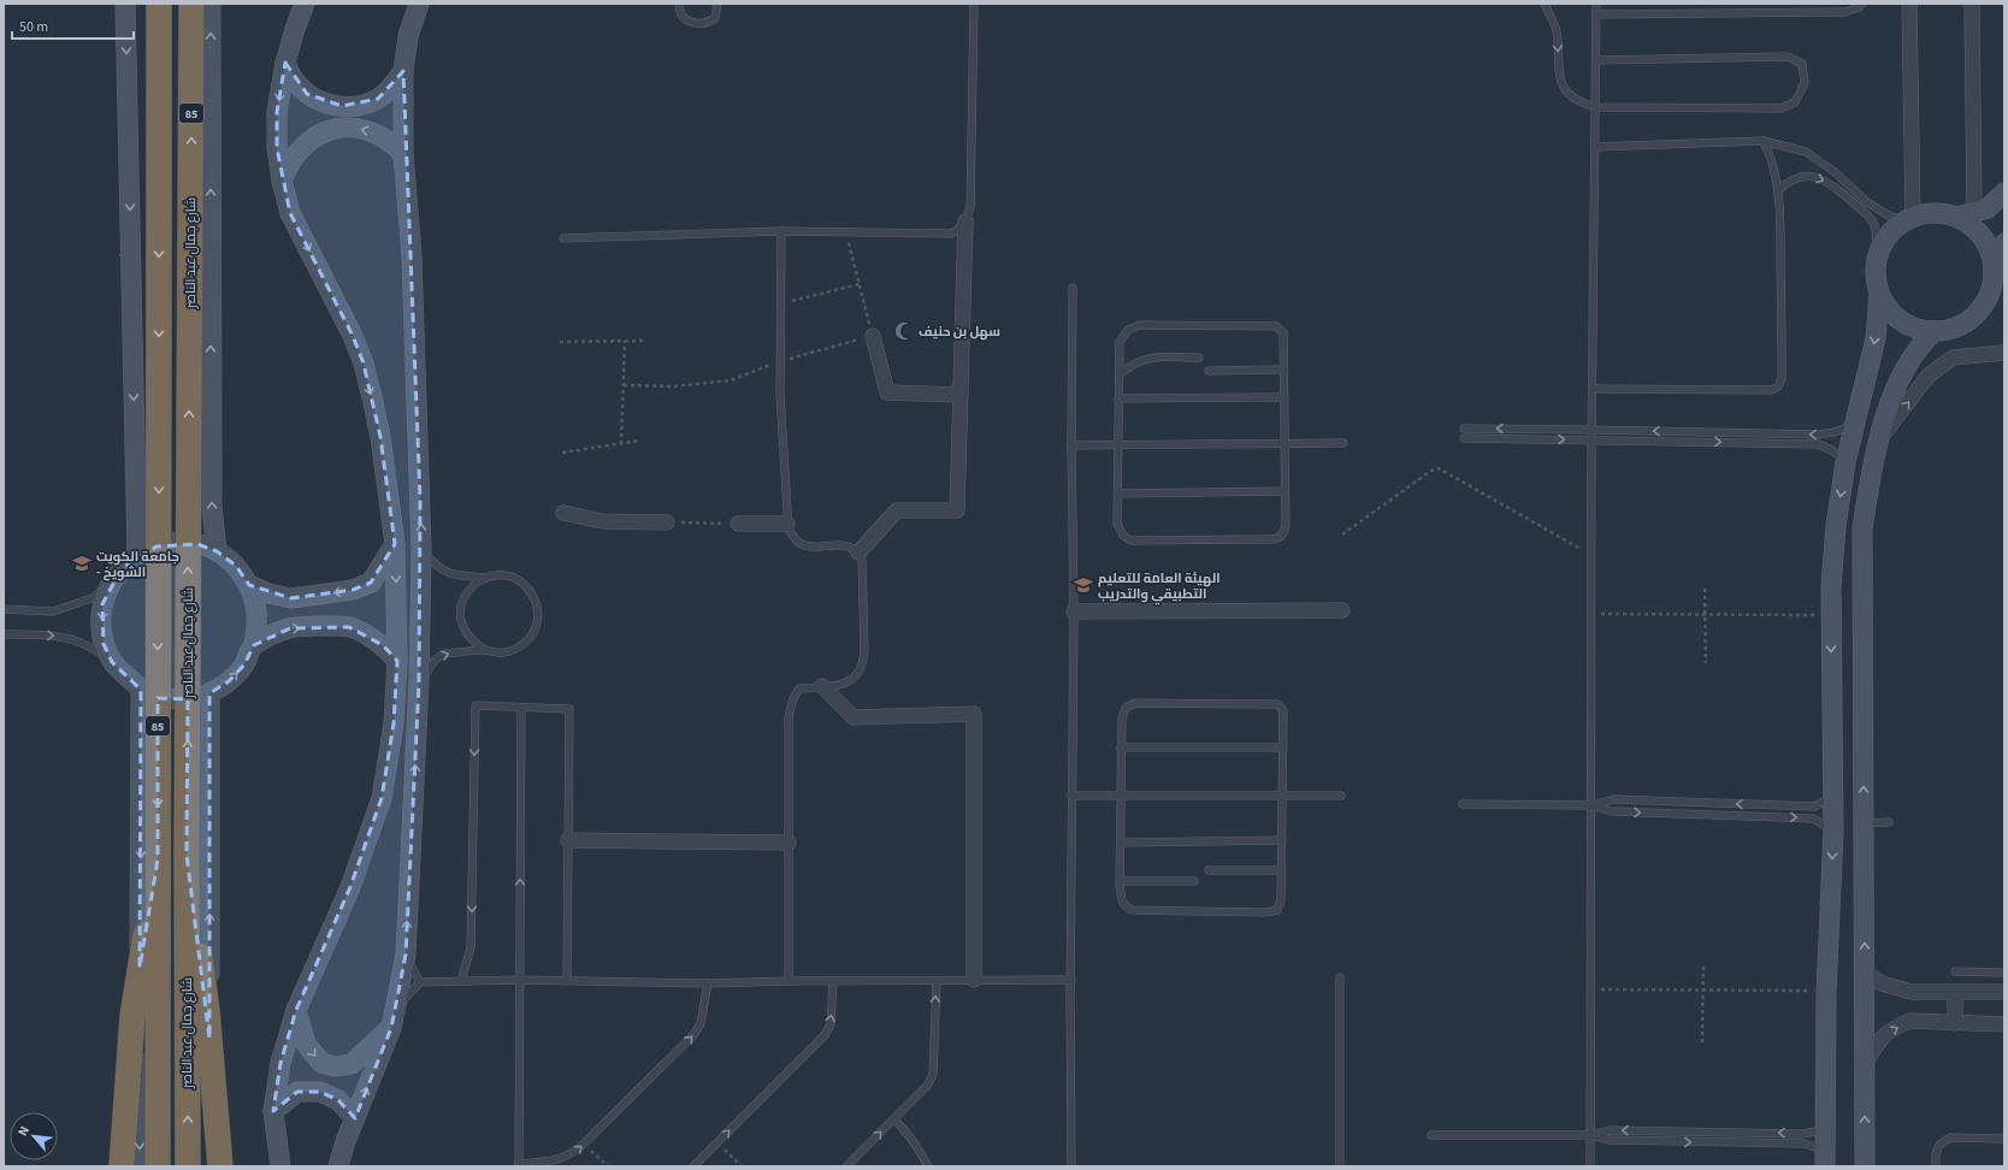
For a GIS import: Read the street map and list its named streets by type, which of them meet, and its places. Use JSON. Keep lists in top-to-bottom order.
{
  "streets": {
    "highway": ["85", "شارع جمال عبد الناصر"]
  },
  "places": {
    "mosque": ["سهل بن حنيف"],
    "school or university": ["جامعة الكويت - الشويخ", "الهيئة العامة للتعليم التطبيقي والتدريب"]
  },
  "scale_bar": "50 m",
  "north": "top left"
}
